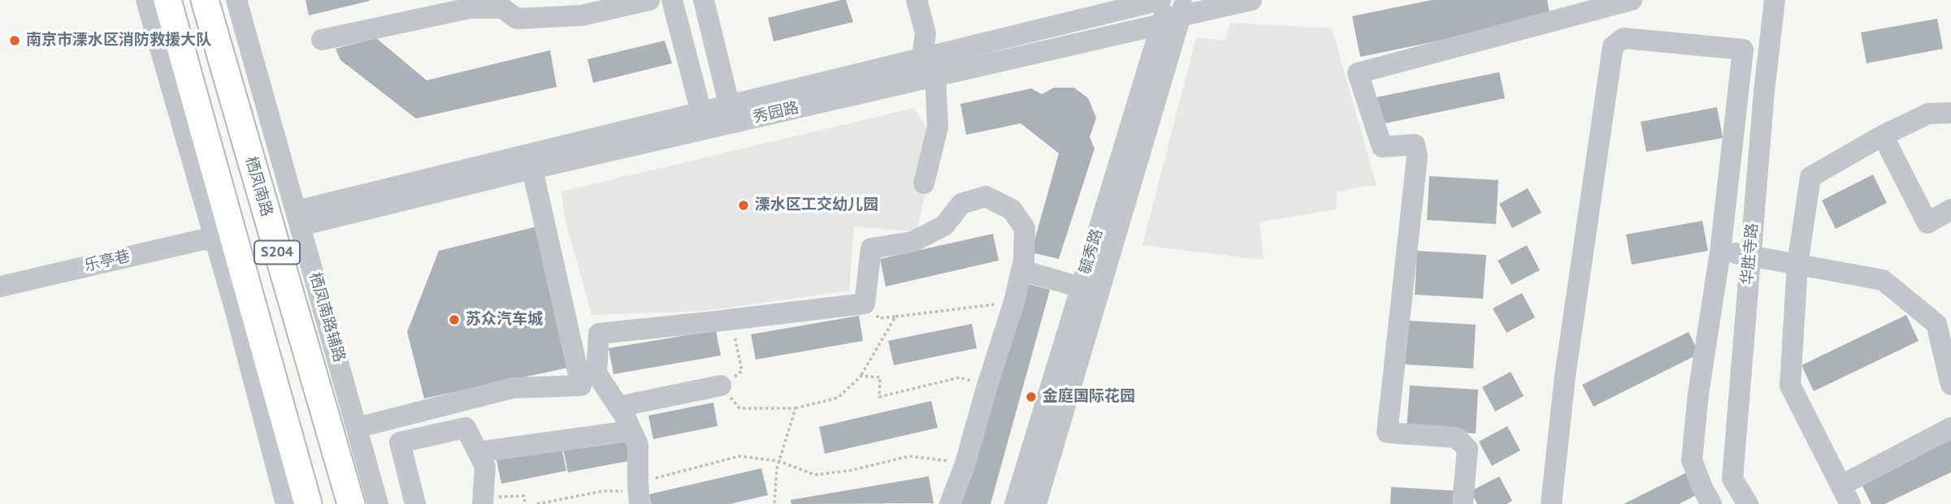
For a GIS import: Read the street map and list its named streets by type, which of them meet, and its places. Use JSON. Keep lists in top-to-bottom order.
{
  "streets": {
    "main road": ["栖凤南路", "S204"],
    "street": [
      "秀园路",
      "毓秀路",
      "华胜寺路",
      "乐亭巷",
      "栖凤南路辅路"
    ]
  },
  "crossings": [
    ["秀园路", "毓秀路"],
    ["秀园路", "栖凤南路辅路"]
  ],
  "places": [
    "南京市溧水区消防救援大队",
    "溧水区工交幼儿园",
    "苏众汽车城",
    "金庭国际花园"
  ]
}
